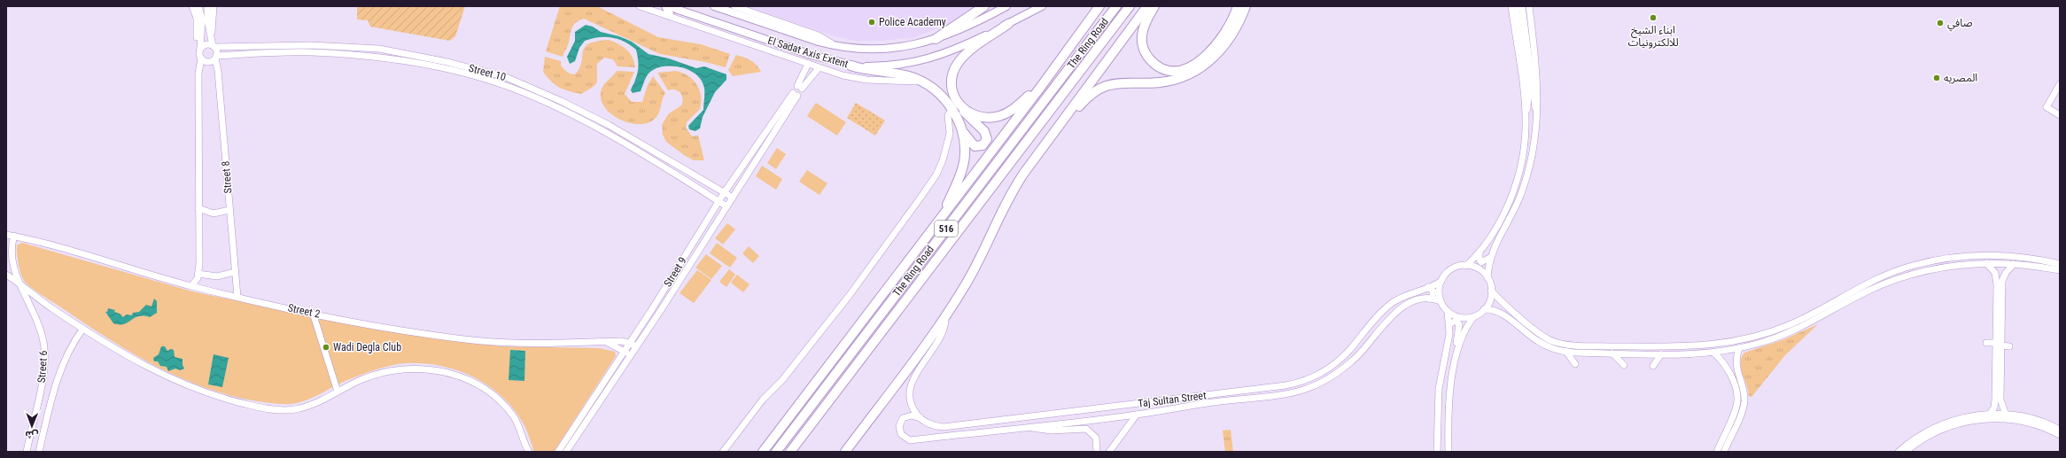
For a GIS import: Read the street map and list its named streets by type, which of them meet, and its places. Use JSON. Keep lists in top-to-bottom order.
{
  "streets": {
    "highway": ["The Ring Road", "516"],
    "main road": ["El Sadat Axis Extent"],
    "street": [
      "Street 10",
      "Street 8",
      "Street 9",
      "Street 2",
      "Street 6",
      "Taj Sultan Street"
    ]
  },
  "crossings": [
    ["The Ring Road", "516"],
    ["El Sadat Axis Extent", "516"],
    ["Street 10", "Street 8"],
    ["Street 10", "Street 9"],
    ["Street 8", "Street 2"],
    ["Street 9", "Street 2"]
  ],
  "places": [
    "ابناء الشيخ للالكترونيات",
    "Police Academy",
    "صافي",
    "المصريه",
    "Wadi Degla Club"
  ],
  "north": "bottom"
}
